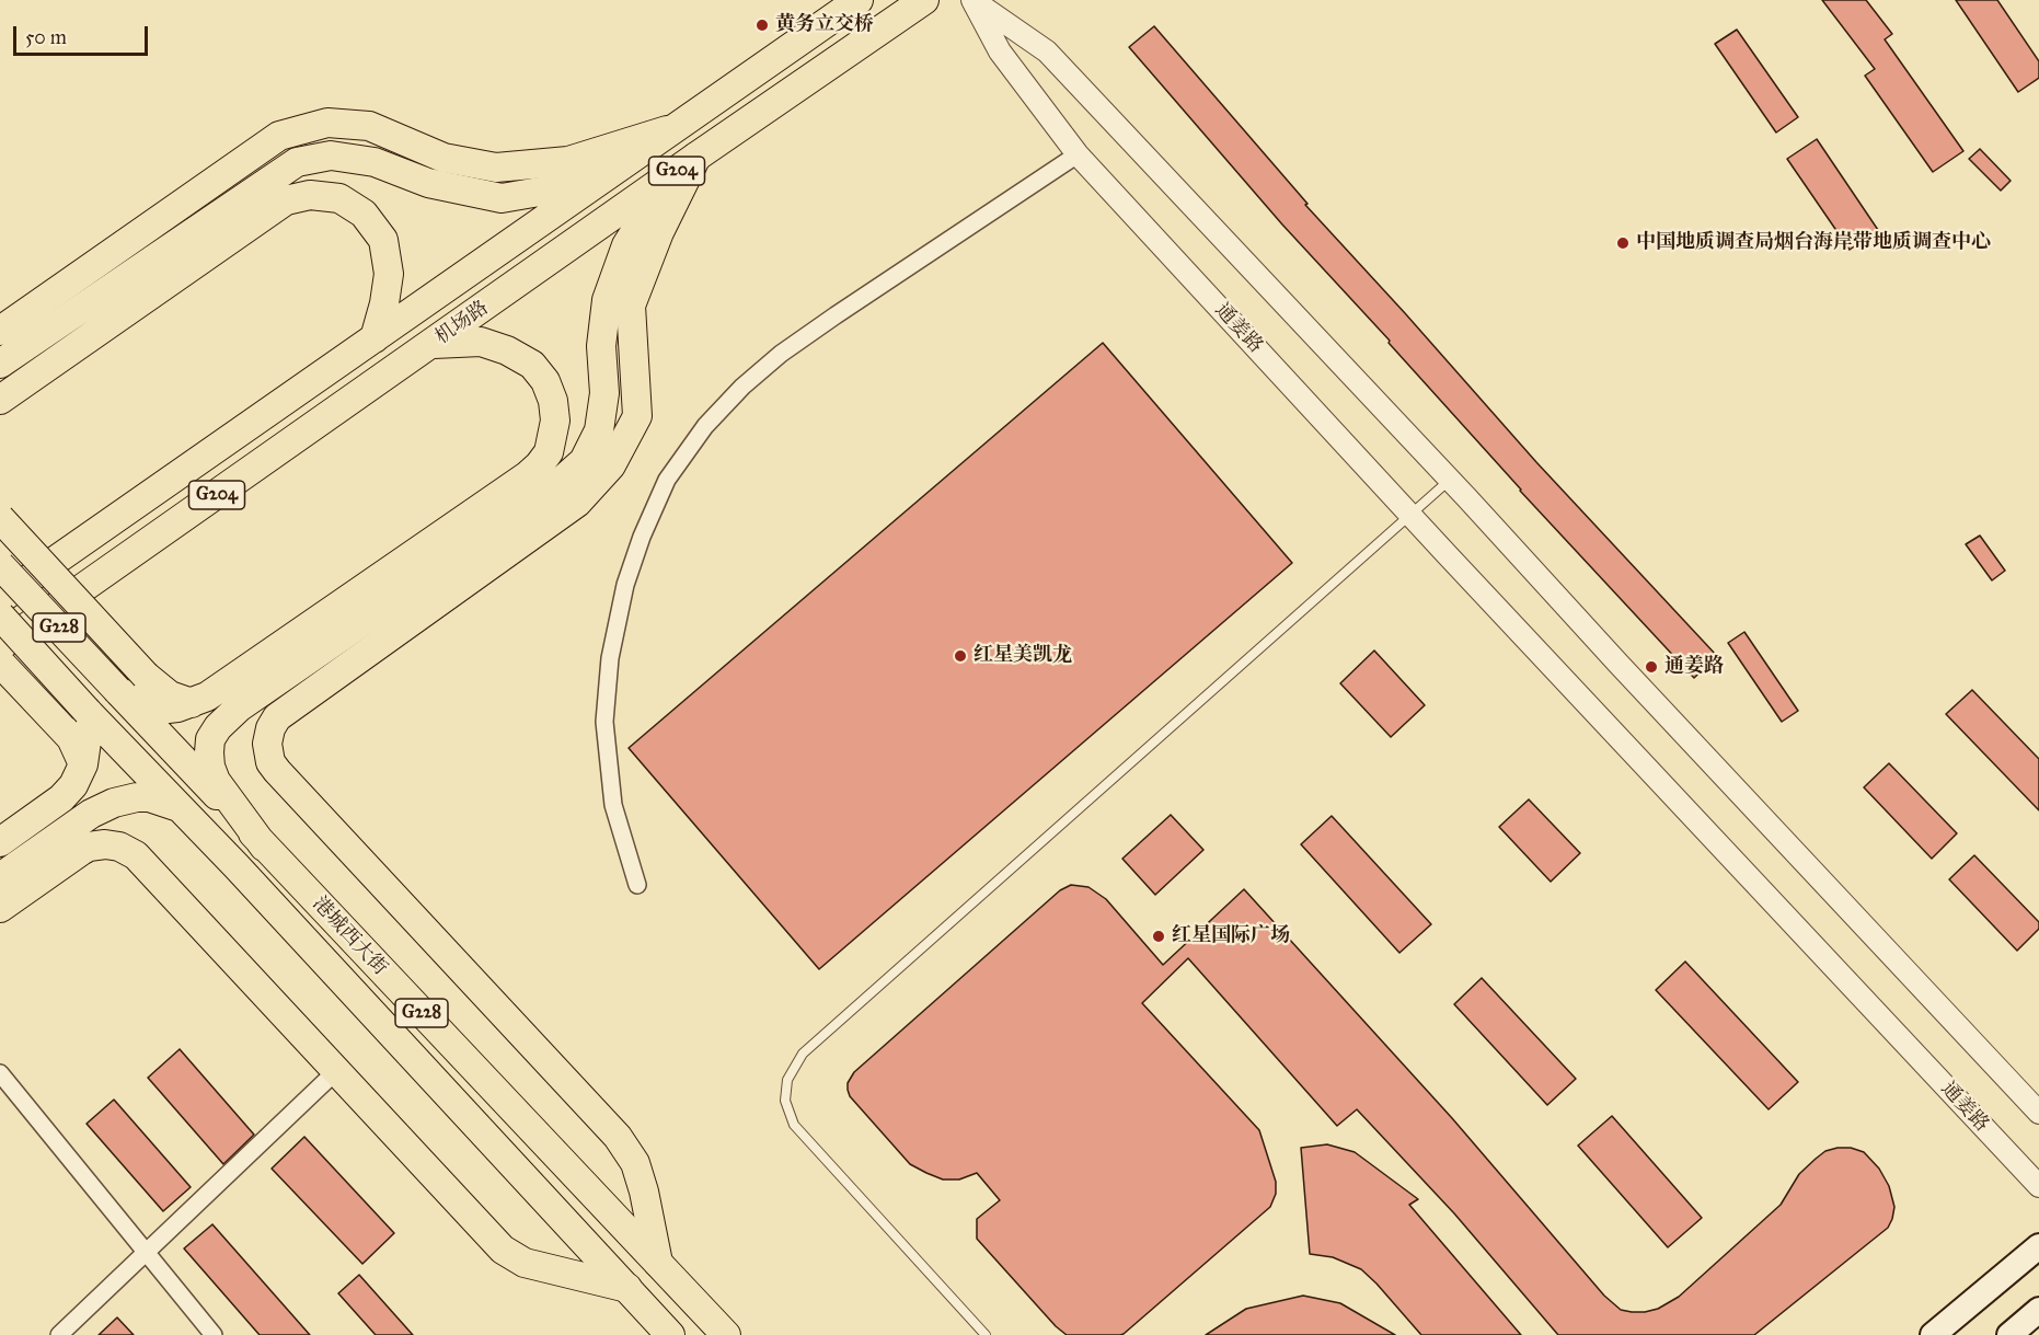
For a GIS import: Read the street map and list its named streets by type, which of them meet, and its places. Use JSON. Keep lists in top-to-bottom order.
{
  "streets": {
    "main road": [
      "G204",
      "机场路",
      "G228",
      "港城西大街"
    ],
    "street": ["通姜路"]
  },
  "places": [
    "黄务立交桥",
    "中国地质调查局烟台海岸带地质调查中心",
    "红星美凯龙",
    "通姜路",
    "红星国际广场"
  ],
  "scale_bar": "50 m"
}
